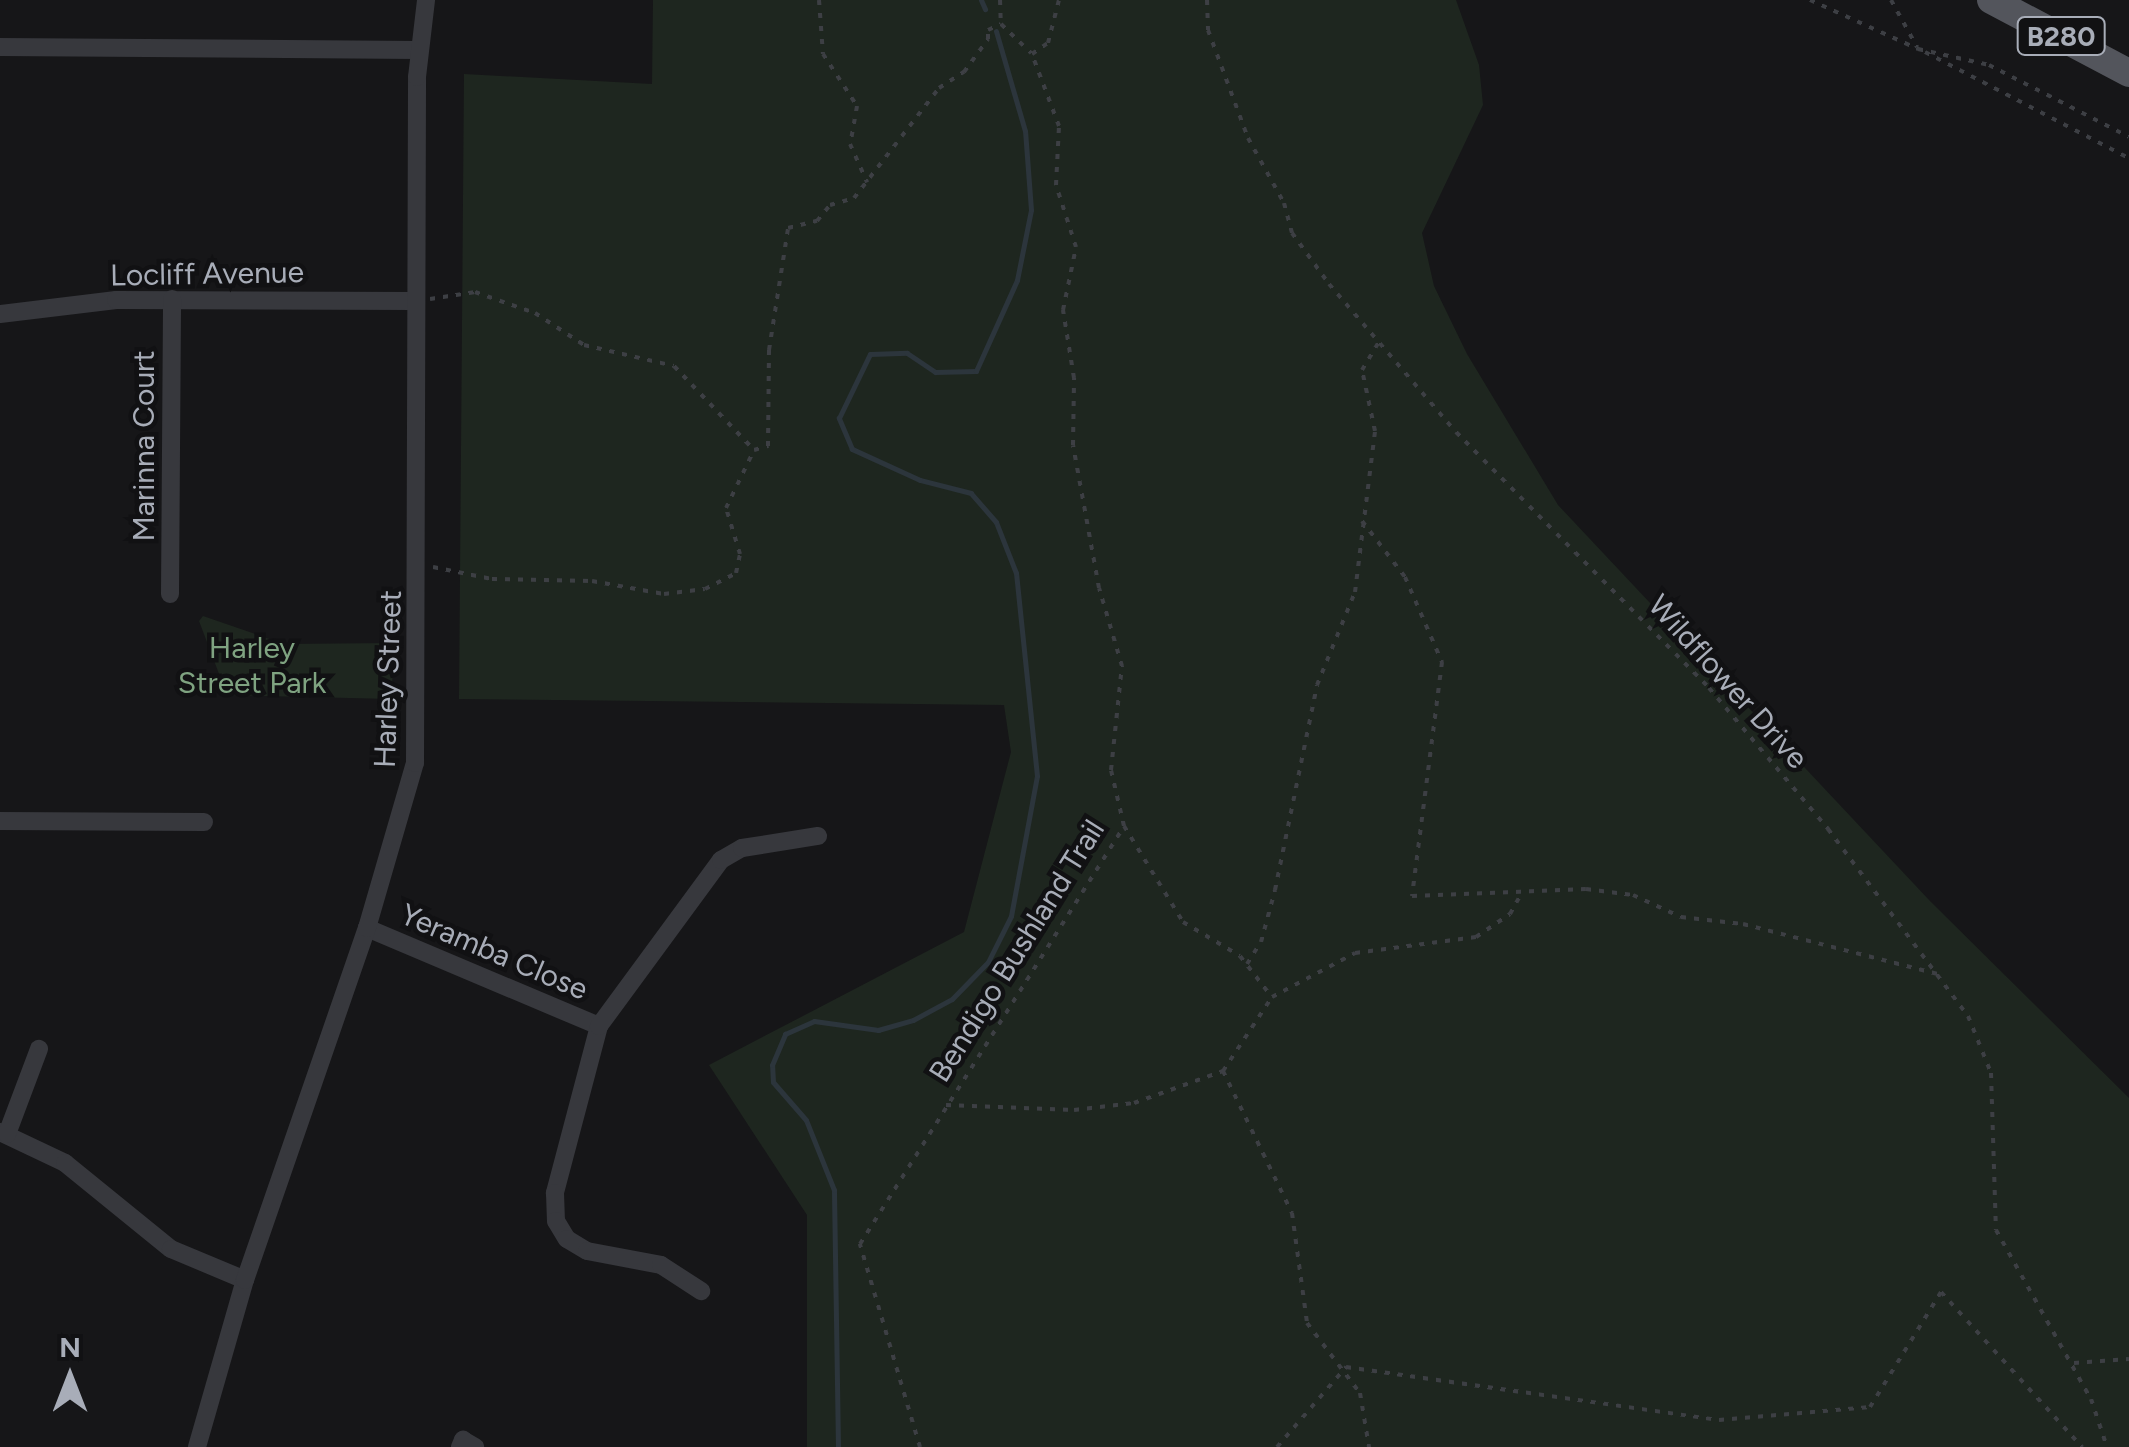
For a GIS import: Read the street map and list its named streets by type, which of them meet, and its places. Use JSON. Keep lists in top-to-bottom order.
{
  "streets": {
    "main road": ["B280"],
    "street": [
      "Locliff Avenue",
      "Marinna Court",
      "Harley Street",
      "Yeramba Close"
    ],
    "path": ["Wildflower Drive", "Bendigo Bushland Trail"]
  },
  "crossings": [
    ["Locliff Avenue", "Marinna Court"],
    ["Locliff Avenue", "Harley Street"],
    ["Harley Street", "Yeramba Close"]
  ],
  "parks": ["Harley Street Park"],
  "north": "top"
}
